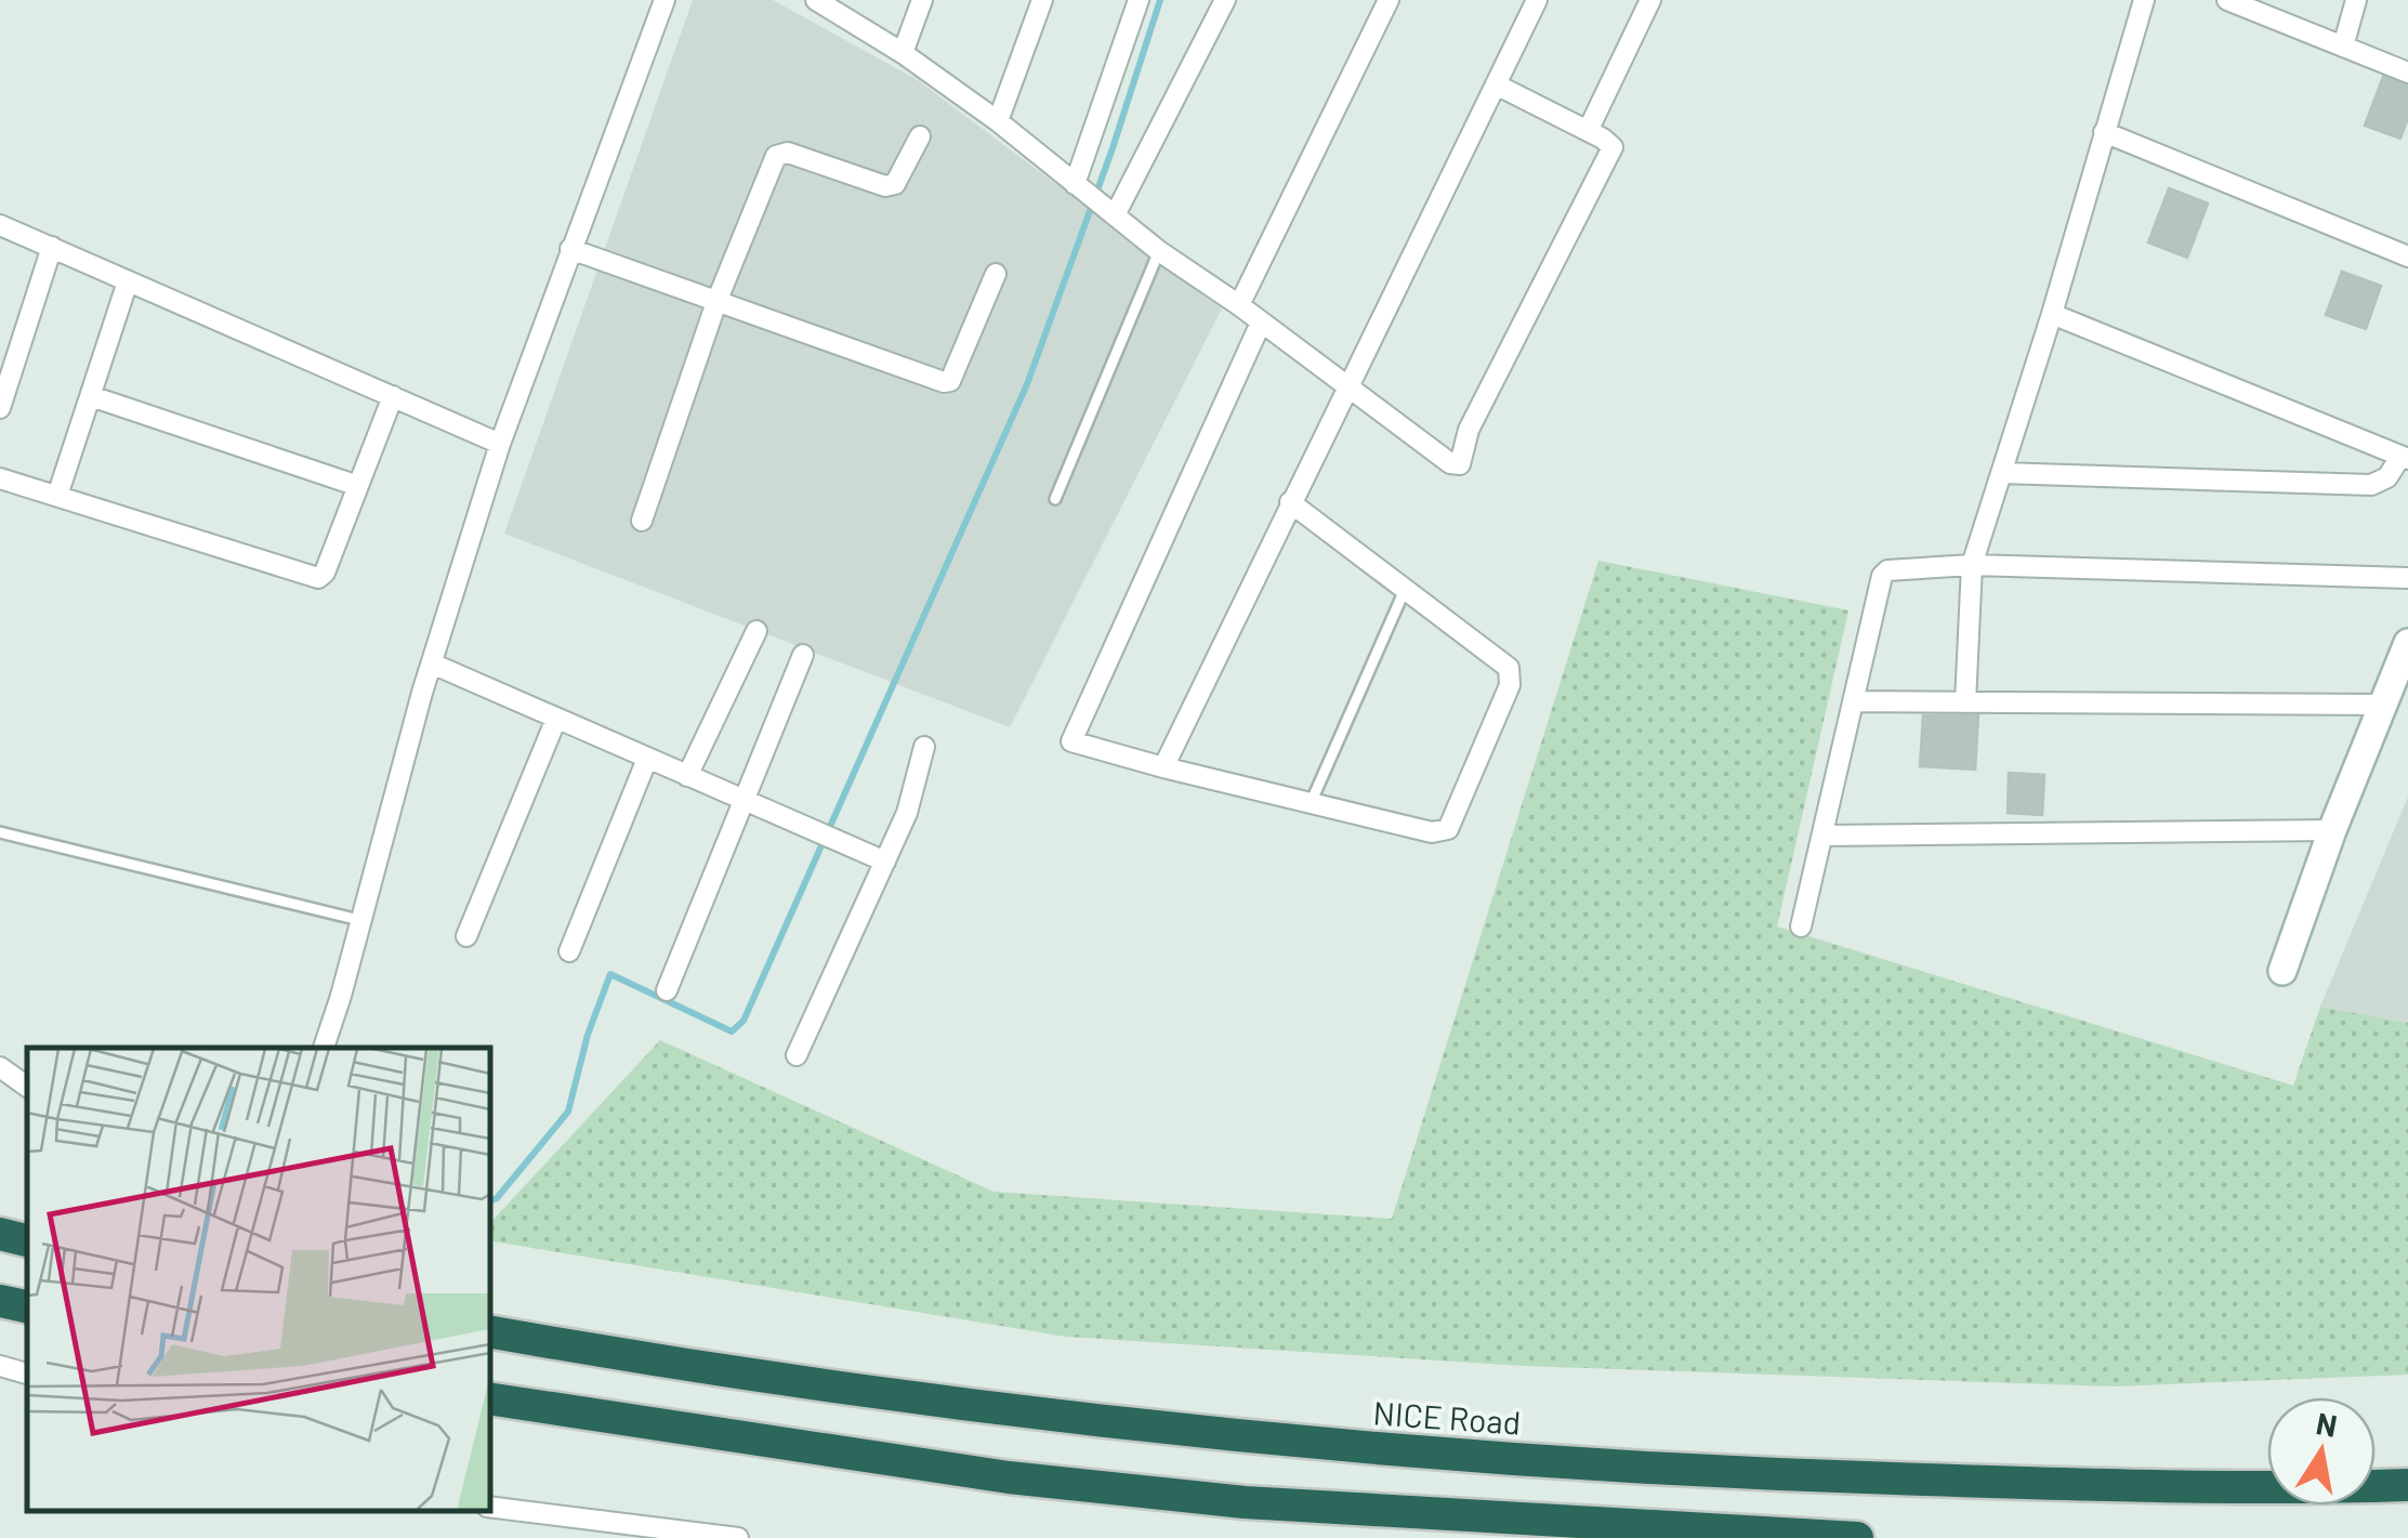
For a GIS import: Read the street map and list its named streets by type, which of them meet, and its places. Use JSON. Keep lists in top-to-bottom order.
{
  "streets": {
    "highway": ["NICE Road"]
  },
  "north": "top"
}
